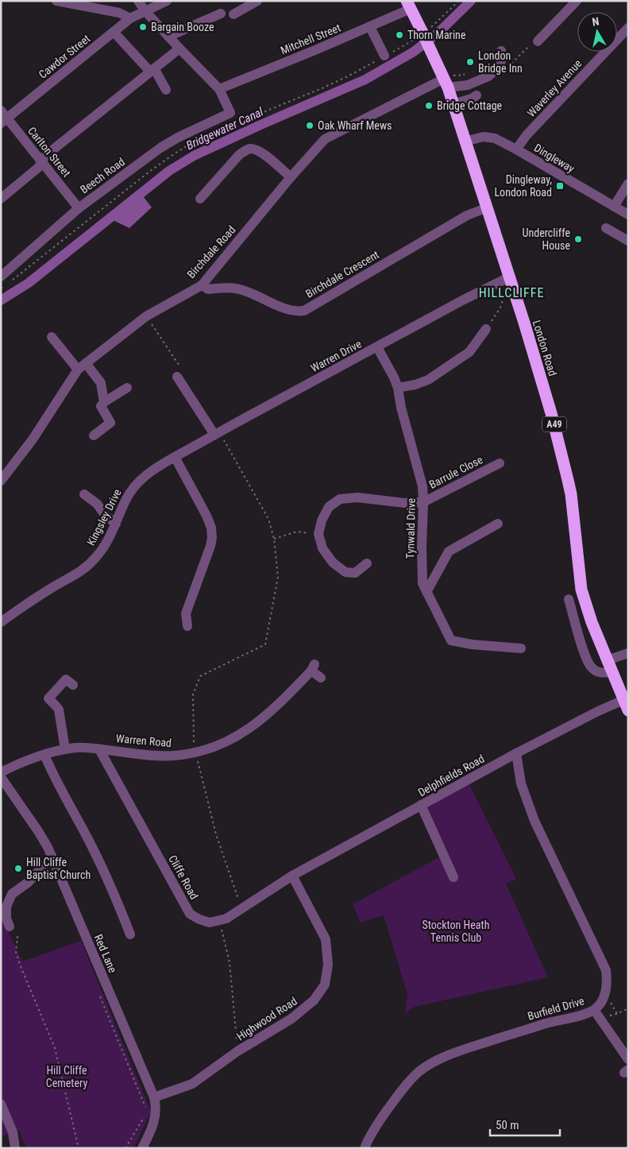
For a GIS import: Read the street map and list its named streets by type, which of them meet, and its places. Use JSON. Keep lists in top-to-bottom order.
{
  "streets": {
    "highway": ["London Road", "A49"],
    "street": [
      "Mitchell Street",
      "Cawdor Street",
      "Waverley Avenue",
      "Carlton Street",
      "Dingleway",
      "Beech Road",
      "Birchdale Road",
      "Birchdale Crescent",
      "Warren Drive",
      "Barrule Close",
      "Kingsley Drive",
      "Tynwald Drive",
      "Warren Road",
      "Delphfields Road",
      "Cliffe Road",
      "Red Lane",
      "Burfield Drive",
      "Highwood Road"
    ]
  },
  "crossings": [
    ["Mitchell Street", "Beech Road"],
    ["Mitchell Street", "London Road"],
    ["Cawdor Street", "Carlton Street"],
    ["Waverley Avenue", "Dingleway"],
    ["Carlton Street", "Beech Road"],
    ["Dingleway", "London Road"],
    ["Birchdale Road", "Birchdale Crescent"],
    ["Birchdale Road", "London Road"],
    ["Birchdale Crescent", "London Road"],
    ["London Road", "Warren Drive"],
    ["London Road", "Delphfields Road"],
    ["Warren Drive", "Kingsley Drive"],
    ["Warren Drive", "Tynwald Drive"],
    ["Barrule Close", "Tynwald Drive"],
    ["Warren Road", "Cliffe Road"],
    ["Delphfields Road", "Cliffe Road"],
    ["Delphfields Road", "Burfield Drive"],
    ["Delphfields Road", "Highwood Road"],
    ["Cliffe Road", "Highwood Road"],
    ["Red Lane", "Highwood Road"]
  ],
  "districts": ["HILLCLIFFE"],
  "water": ["Bridgewater Canal"],
  "parks": ["Stockton Heath Tennis Club", "Hill Cliffe Cemetery"],
  "places": {
    "other": [
      "Bargain Booze",
      "Thorn Marine",
      "London Bridge Inn",
      "Bridge Cottage",
      "Oak Wharf Mews",
      "Undercliffe House",
      "Hill Cliffe Baptist Church"
    ],
    "transit": ["Dingleway, London Road"]
  },
  "scale_bar": "50 m",
  "north": "top"
}
